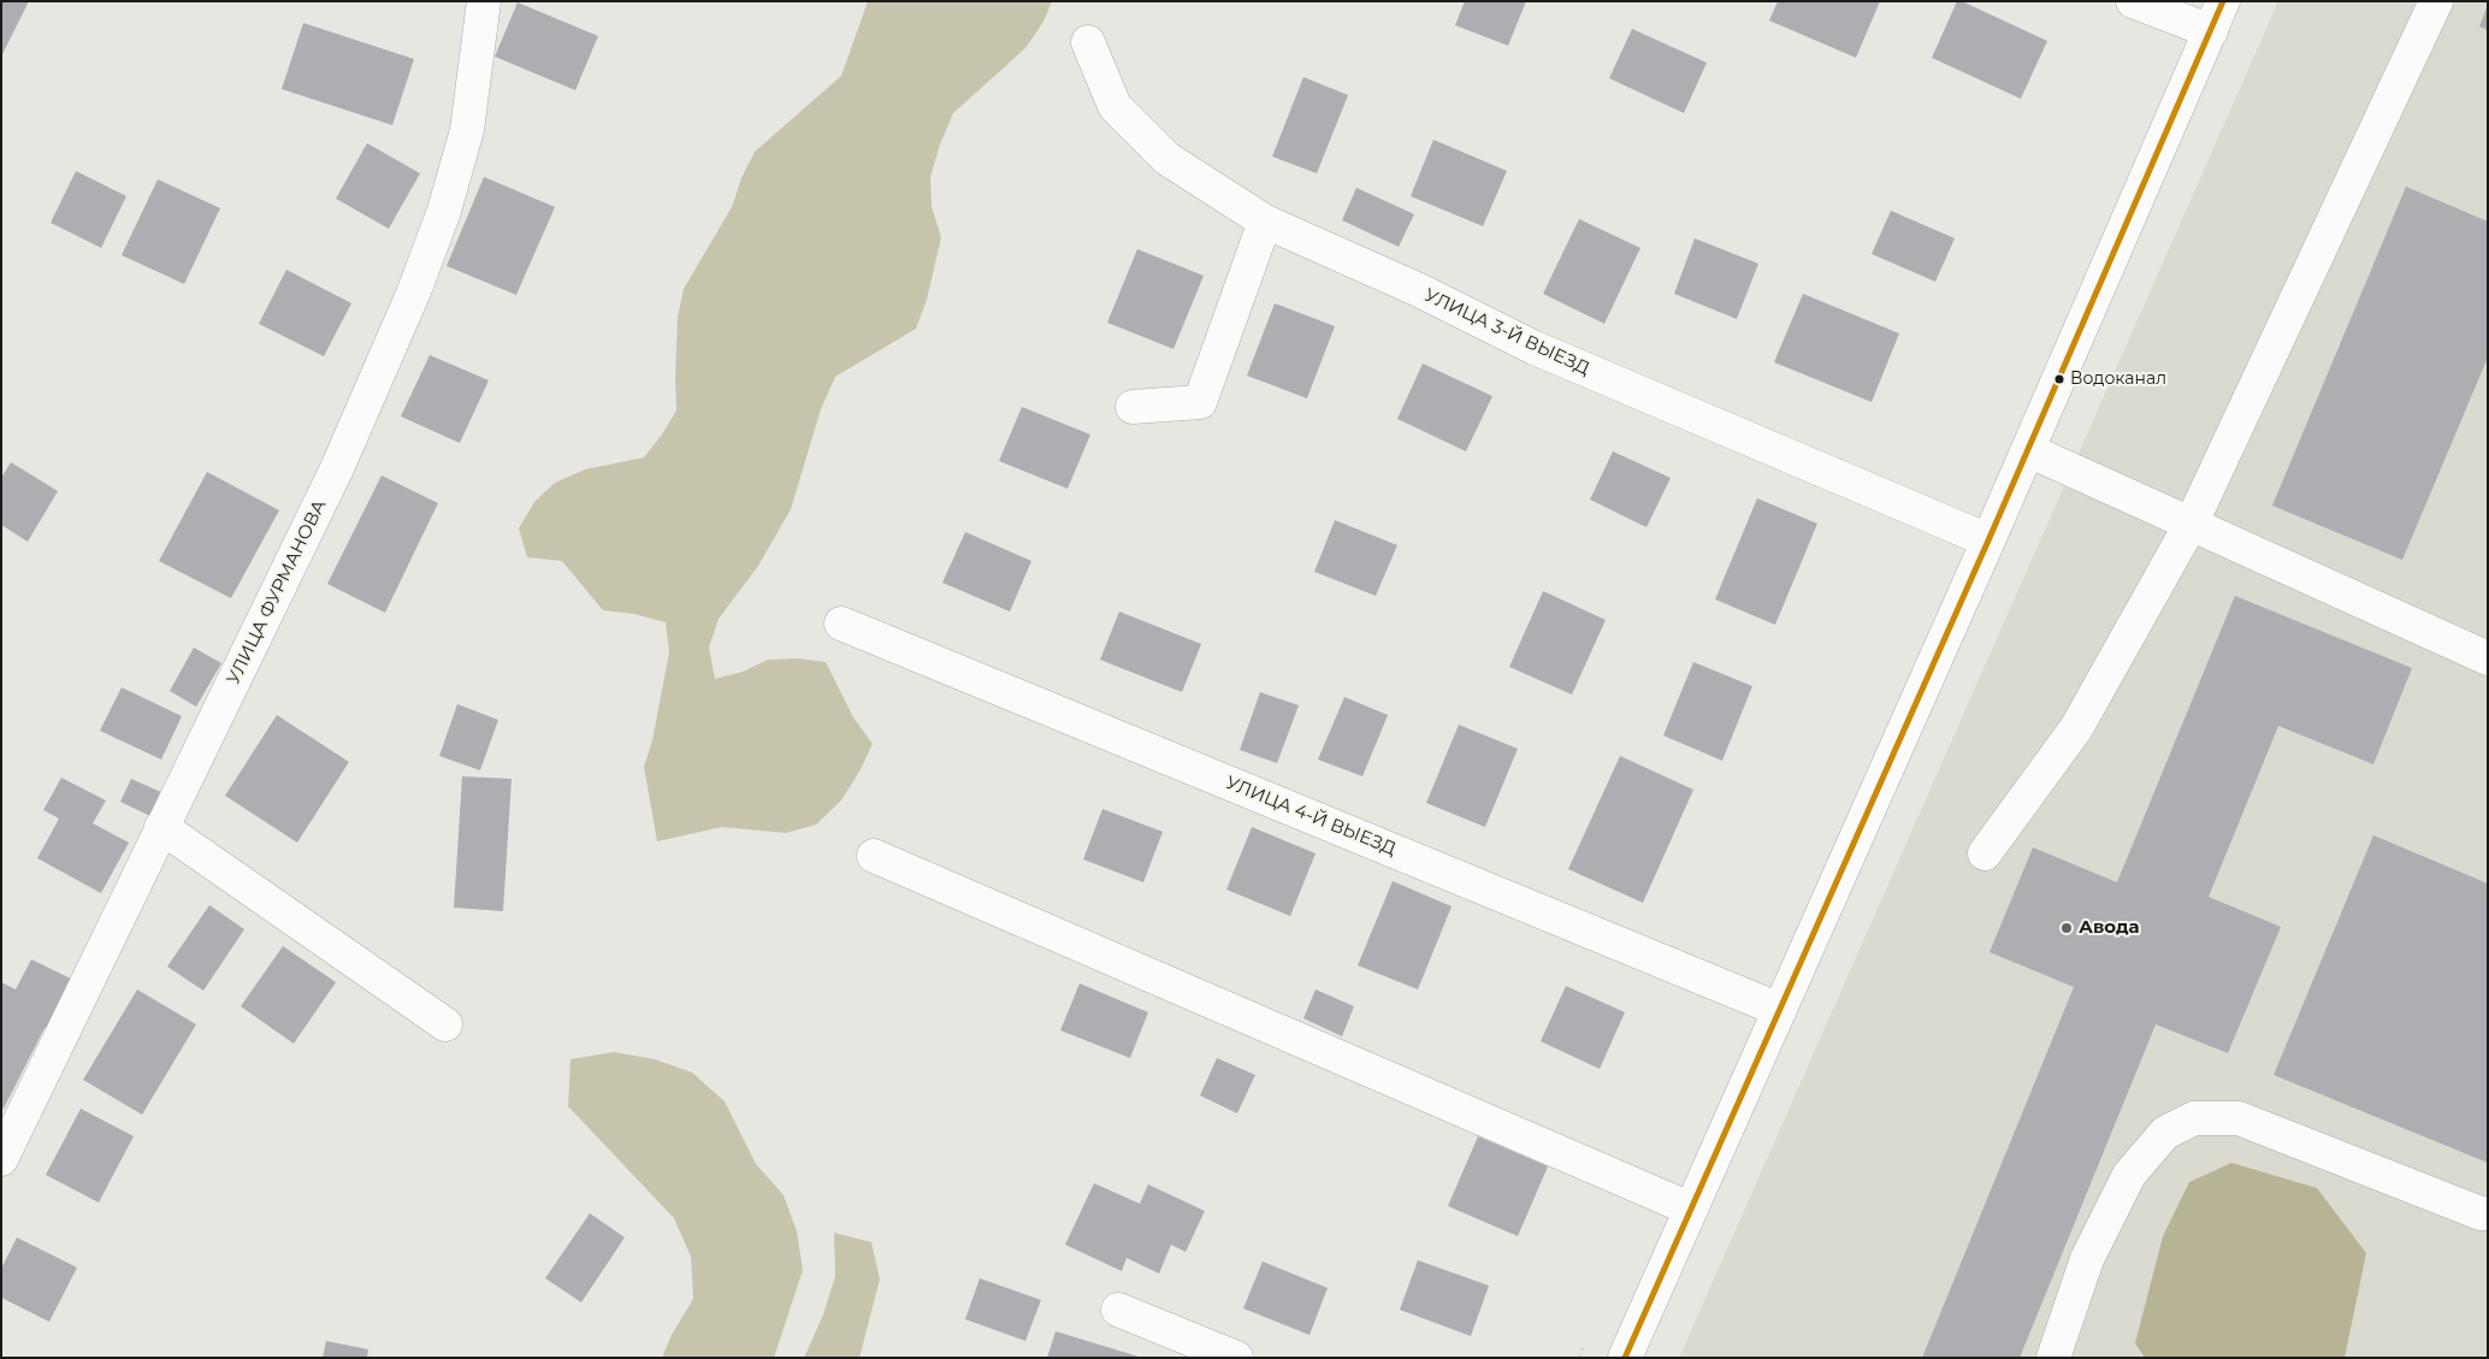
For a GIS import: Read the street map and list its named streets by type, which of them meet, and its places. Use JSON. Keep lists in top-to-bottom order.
{
  "streets": {
    "street": ["УЛИЦА 3-Й ВЫЕЗД", "УЛИЦА ФУРМАНОВА", "УЛИЦА 4-Й ВЫЕЗД"]
  },
  "places": ["Водоканал", "Авода"]
}
